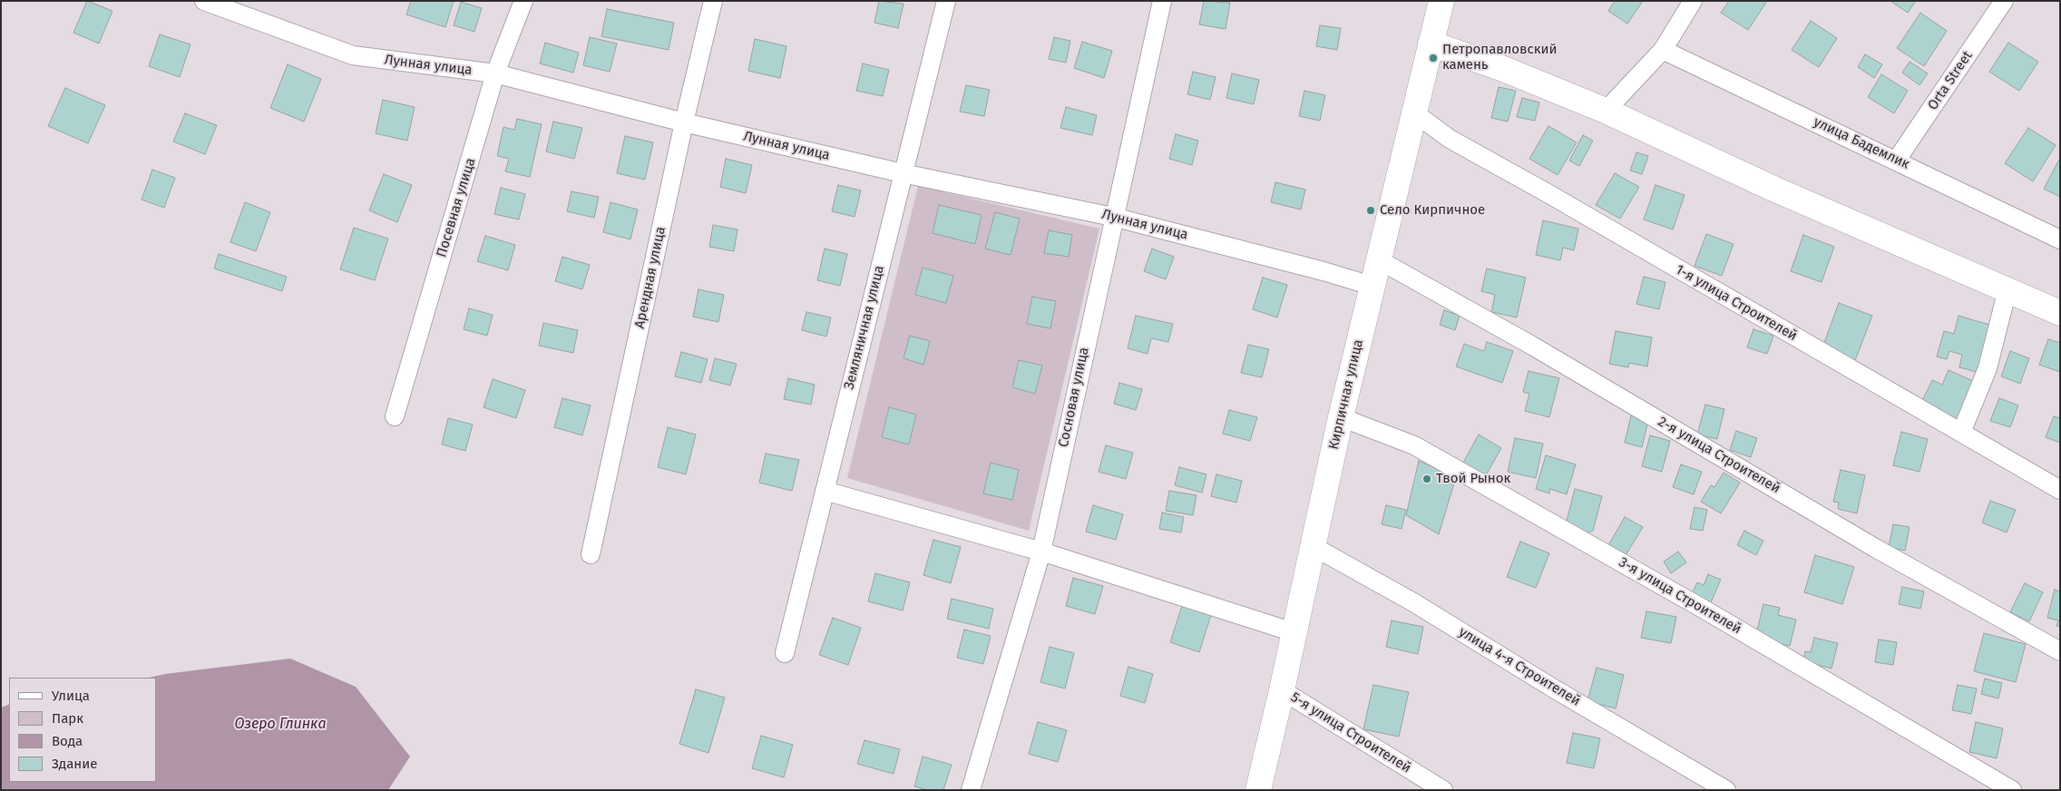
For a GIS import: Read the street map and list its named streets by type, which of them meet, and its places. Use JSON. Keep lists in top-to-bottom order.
{
  "streets": {
    "main road": ["Кирпичная улица"],
    "street": [
      "Лунная улица",
      "Orta Street",
      "улица Бадемлик",
      "Посевная улица",
      "Арендная улица",
      "1-я улица Строителей",
      "Земляничная улица",
      "Сосновая улица",
      "2-я улица Строителей",
      "3-я улица Строителей",
      "улица 4-я Строителей",
      "5-я улица Строителей"
    ]
  },
  "crossings": [
    ["Лунная улица", "Посевная улица"],
    ["Лунная улица", "Арендная улица"],
    ["Лунная улица", "Земляничная улица"],
    ["Лунная улица", "Кирпичная улица"],
    ["Лунная улица", "Сосновая улица"],
    ["Orta Street", "улица Бадемлик"],
    ["1-я улица Строителей", "Кирпичная улица"],
    ["Кирпичная улица", "2-я улица Строителей"],
    ["Кирпичная улица", "3-я улица Строителей"],
    ["Кирпичная улица", "улица 4-я Строителей"],
    ["Кирпичная улица", "5-я улица Строителей"]
  ],
  "water": ["Озеро Глинка"],
  "places": ["Петропавловский камень", "Село Кирпичное", "Твой Рынок"],
  "legend": [
    "Улица",
    "Парк",
    "Вода",
    "Здание"
  ]
}
